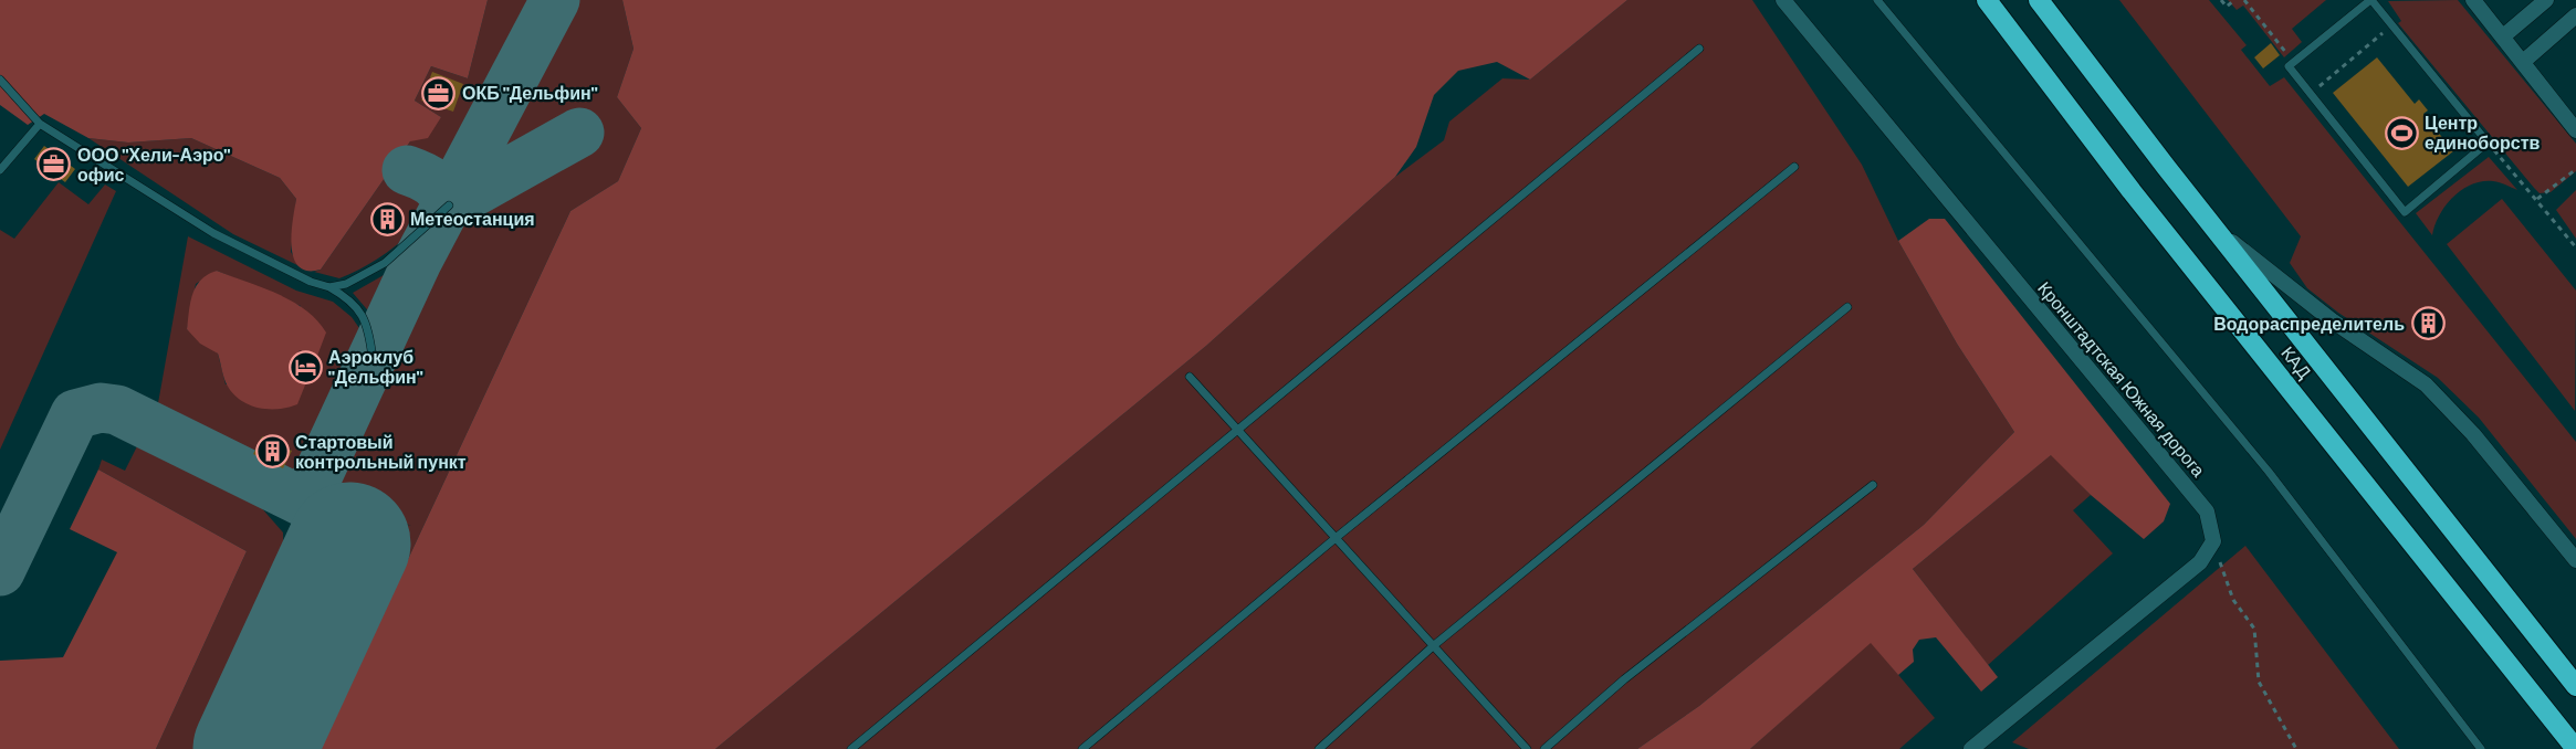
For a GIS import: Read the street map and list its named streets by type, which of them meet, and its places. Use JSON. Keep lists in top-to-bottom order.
{
  "streets": {
    "highway": ["КАД"],
    "street": ["Кронштадтская Южная дорога"]
  },
  "places": {
    "office": ["ОКБ \"Дельфин\"", "ООО \"Хели-Аэро\" офис"],
    "sports": ["Центр единоборств"],
    "building": ["Метеостанция", "Водораспределитель", "Стартовый контрольный пункт"],
    "hotel": ["Аэроклуб \"Дельфин\""]
  }
}
